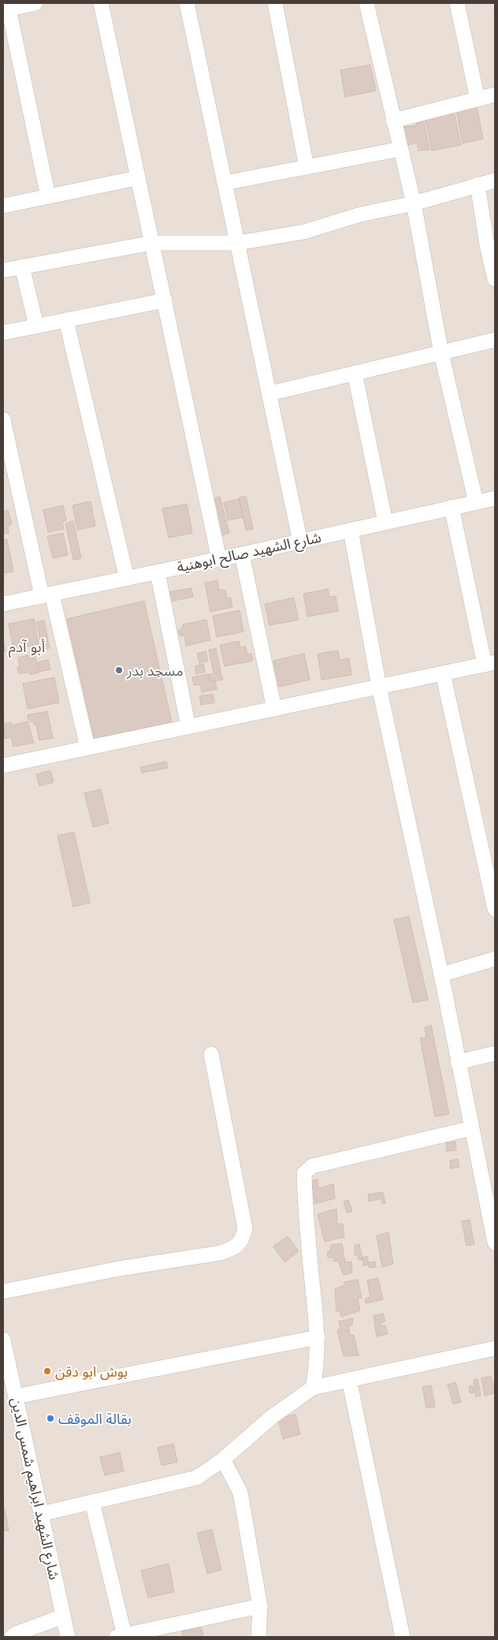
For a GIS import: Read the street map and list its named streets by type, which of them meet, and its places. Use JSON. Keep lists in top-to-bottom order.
{
  "streets": {
    "street": ["شارع الشهيد صالح ابوهنية", "شارع الشهيد ابراهيم شمس الدين"]
  },
  "districts": ["أبو آدم"],
  "places": ["مسجد بدر", "بوش ابو دقن", "بقالة الموقف"]
}
